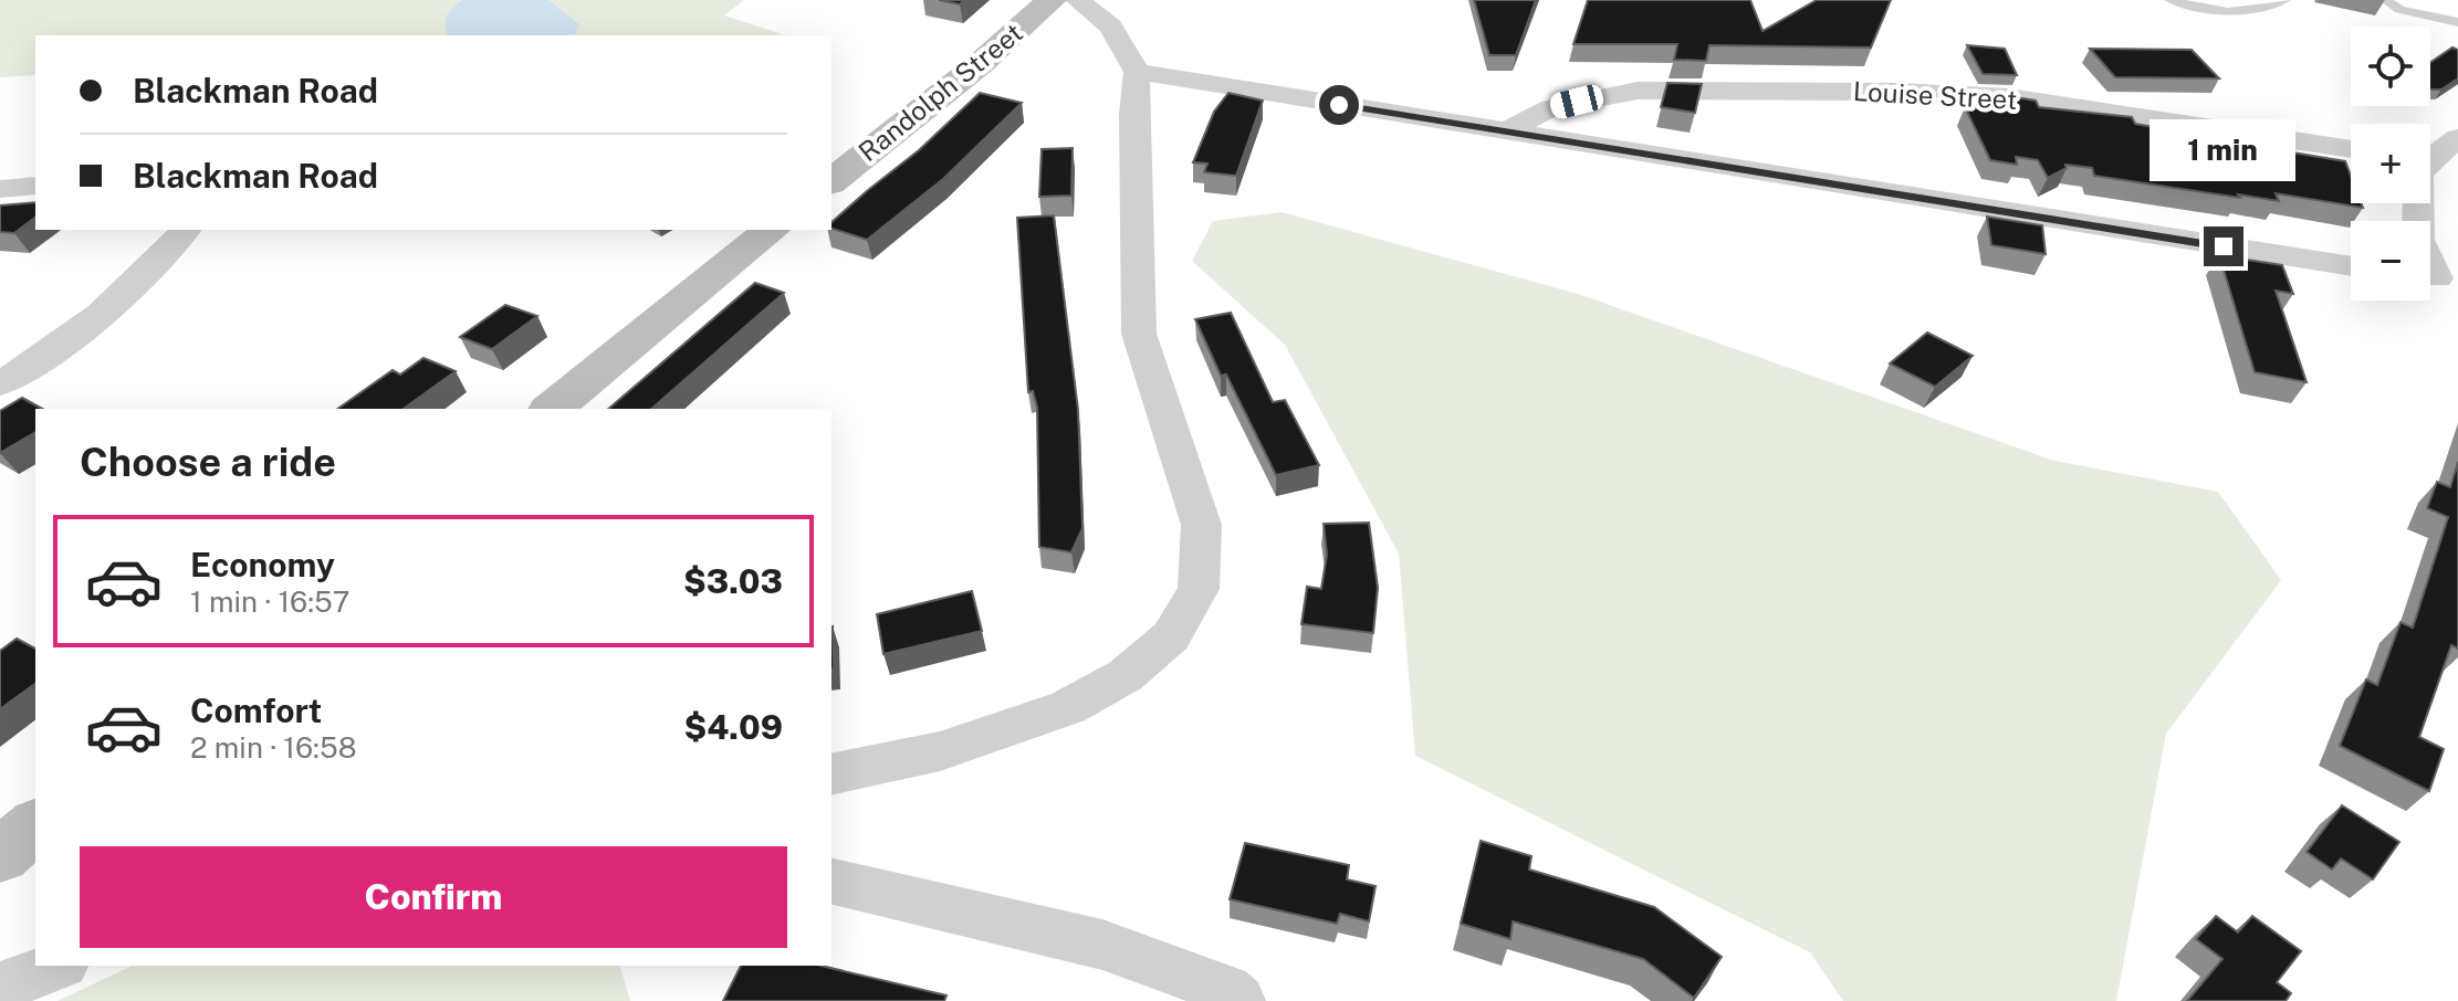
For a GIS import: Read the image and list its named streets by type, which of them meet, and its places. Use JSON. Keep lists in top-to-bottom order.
{
  "streets": {
    "main road": ["Randolph Street"],
    "street": ["Louise Street"]
  },
  "page": {
    "map_buttons": ["+", "−"],
    "banner": ["Blackman Road", "Blackman Road"],
    "bubble": "1 min",
    "heading": "Choose a ride",
    "list": [
      {
        "name": "Economy",
        "note": "1 min · 16:57",
        "value": "$3.03"
      },
      {
        "name": "Comfort",
        "note": "2 min · 16:58",
        "value": "$4.09"
      }
    ],
    "buttons": "Confirm"
  }
}
